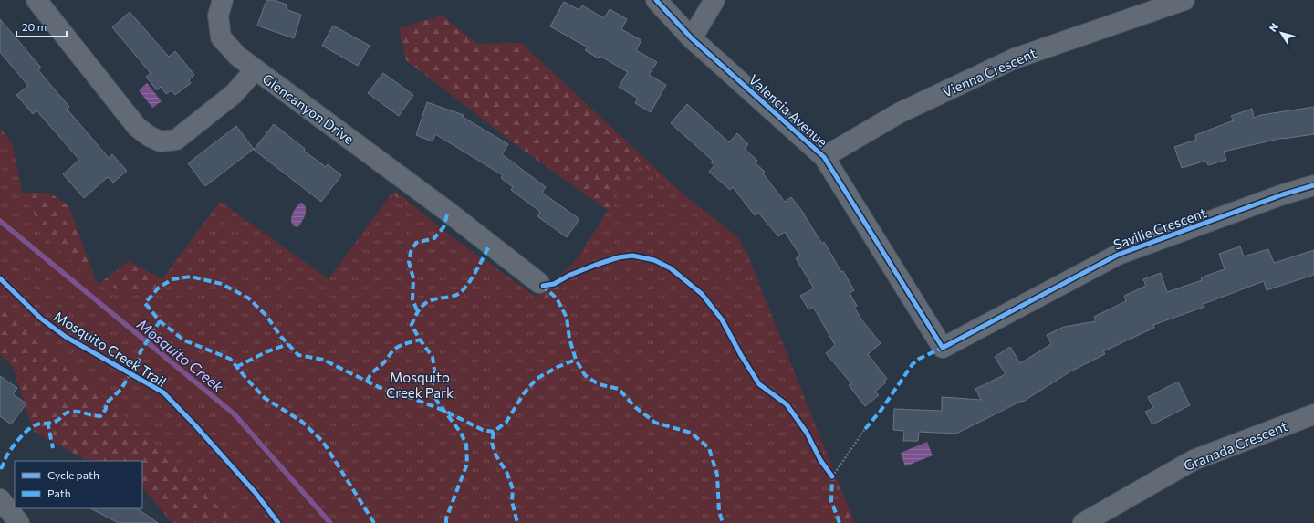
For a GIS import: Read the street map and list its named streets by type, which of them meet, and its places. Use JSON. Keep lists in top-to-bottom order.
{
  "streets": {
    "street": [
      "Vienna Crescent",
      "Glencanyon Drive",
      "Valencia Avenue",
      "Saville Crescent",
      "Granada Crescent"
    ],
    "cycle path": ["Mosquito Creek Trail"]
  },
  "crossings": [
    ["Vienna Crescent", "Valencia Avenue"],
    ["Valencia Avenue", "Saville Crescent"]
  ],
  "water": ["Mosquito Creek"],
  "parks": ["Mosquito Creek Park"],
  "legend": ["Cycle path", "Path"],
  "scale_bar": "20 m",
  "north": "top left"
}
